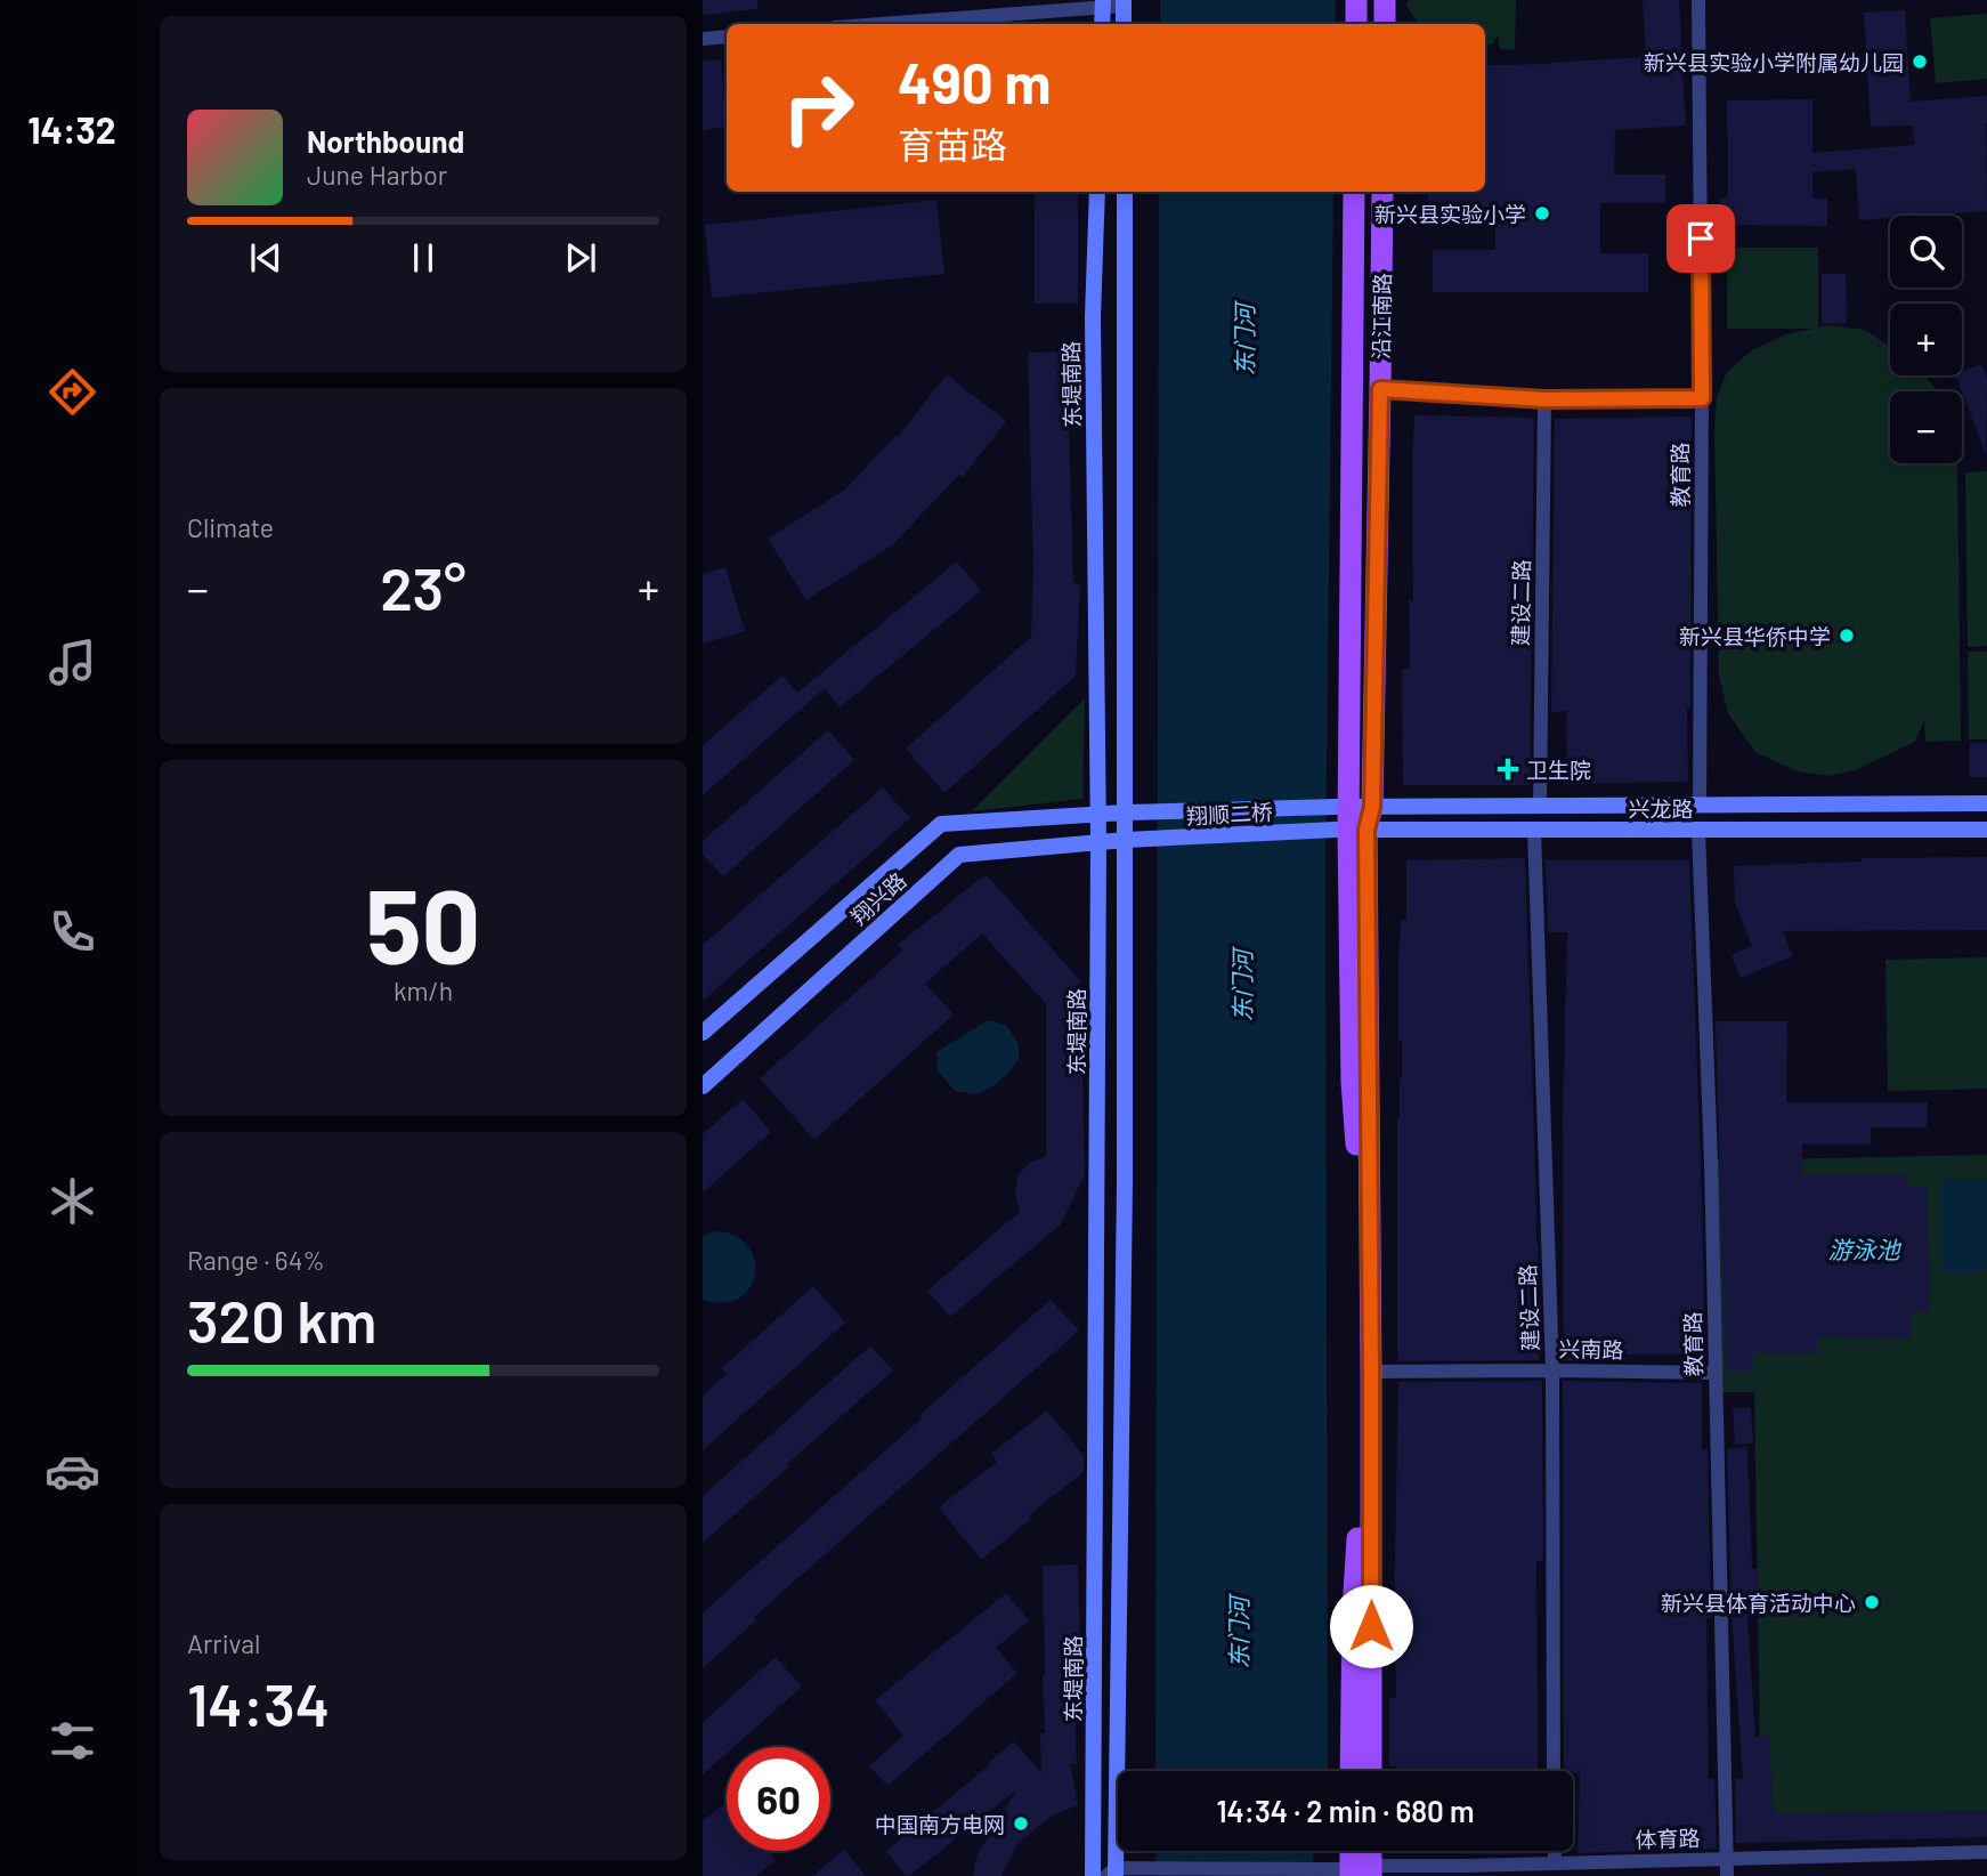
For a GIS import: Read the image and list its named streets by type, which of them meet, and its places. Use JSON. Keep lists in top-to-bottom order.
{
  "streets": {
    "main road": [
      "沿江南路",
      "东堤南路",
      "兴龙路",
      "翔顺二桥",
      "翔兴路"
    ],
    "street": [
      "教育路",
      "建设二路",
      "兴南路",
      "体育路"
    ]
  },
  "crossings": [
    ["沿江南路", "兴龙路"],
    ["沿江南路", "翔顺二桥"],
    ["沿江南路", "兴南路"],
    ["东堤南路", "翔兴路"],
    ["教育路", "兴龙路"],
    ["教育路", "兴南路"],
    ["教育路", "体育路"],
    ["建设二路", "兴龙路"],
    ["建设二路", "兴南路"],
    ["兴龙路", "翔顺二桥"],
    ["翔顺二桥", "翔兴路"]
  ],
  "water": ["东门河", "游泳池"],
  "places": {
    "other": [
      "新兴县实验小学附属幼儿园",
      "新兴县实验小学",
      "新兴县华侨中学",
      "新兴县体育活动中心",
      "中国南方电网"
    ],
    "health": ["卫生院"]
  },
  "page": {
    "tabs": "14:32",
    "turn": ["490 m", "育苗路"],
    "song": ["Northbound", "June Harbor"],
    "map_buttons": ["+", "−"],
    "tile": [
      "Climate",
      ["50", "km/h"],
      ["Range · 64%", "320 km"],
      ["Arrival", "14:34"]
    ],
    "heat": ["−", "23°", "+"],
    "limit": "60",
    "trip": "14:34 · 2 min · 680 m"
  }
}
